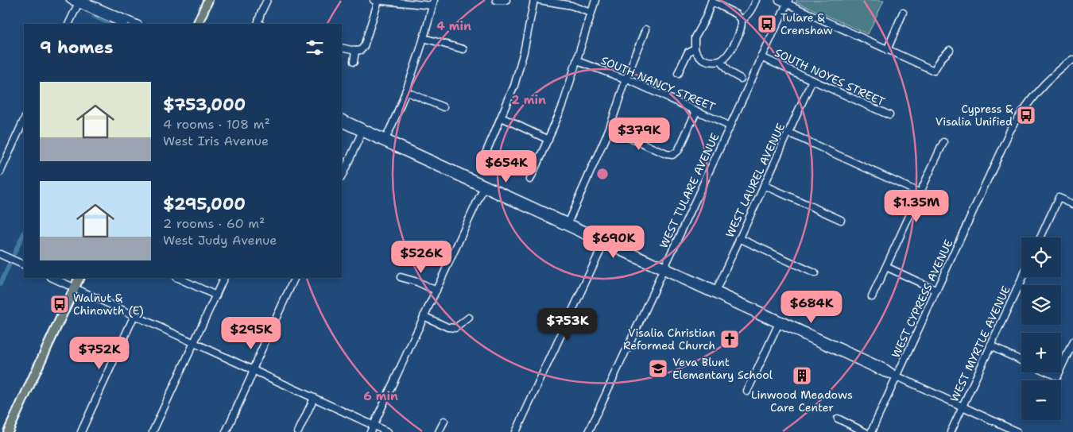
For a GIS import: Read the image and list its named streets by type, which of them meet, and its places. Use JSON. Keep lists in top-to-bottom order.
{
  "streets": {
    "street": [
      "SOUTH NOYES STREET",
      "SOUTH NANCY STREET",
      "WEST LAUREL AVENUE",
      "WEST TULARE AVENUE",
      "WEST CYPRESS AVENUE",
      "WEST MYRTLE AVENUE"
    ]
  },
  "crossings": [
    ["SOUTH NOYES STREET", "WEST LAUREL AVENUE"],
    ["SOUTH NOYES STREET", "WEST TULARE AVENUE"],
    ["SOUTH NANCY STREET", "WEST TULARE AVENUE"]
  ],
  "places": {
    "bus stop": ["Tulare & Crenshaw", "Cypress & Visalia Unified", "Walnut & Chinowth (E)"],
    "church": ["Visalia Christian Reformed Church"],
    "school or university": ["Veva Blunt Elementary School"],
    "building": ["Linwood Meadows Care Center"]
  },
  "page": {
    "heading": "9 homes",
    "list": [
      {
        "name": "$753,000",
        "note": "4 rooms · 108 m² · West Iris Avenue"
      },
      {
        "name": "$295,000",
        "note": "2 rooms · 60 m² · West Judy Avenue"
      }
    ],
    "price": [
      "$379K",
      "$654K",
      "$1.35M",
      "$690K",
      "$526K",
      "$684K",
      "$753K",
      "$295K",
      "$752K"
    ],
    "map_buttons": ["+", "−"]
  },
  "rings": ["4 min", "2 min", "6 min"]
}
